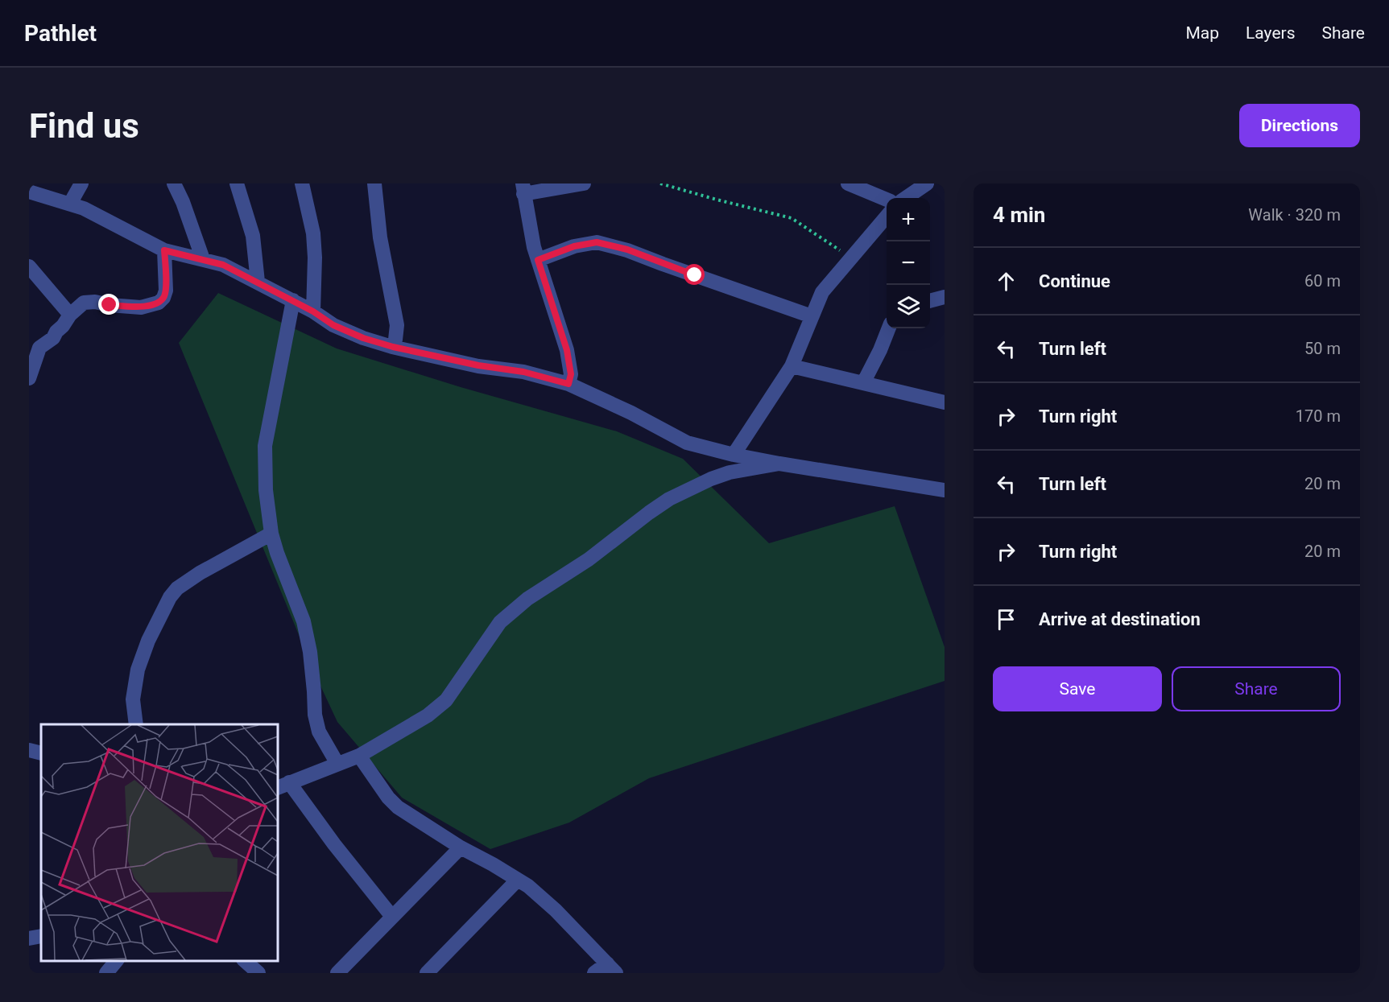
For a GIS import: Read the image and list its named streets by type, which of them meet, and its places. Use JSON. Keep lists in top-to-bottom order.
{
  "page": {
    "header": "Pathlet",
    "nav": ["Map", "Layers", "Share"],
    "buttons": [
      "Directions",
      ["Save", "Share"]
    ],
    "title": "Find us",
    "heading": ["4 min", "Walk · 320 m"],
    "map_buttons": ["+", "−"],
    "list": [
      ["Continue", "60 m"],
      ["Turn left", "50 m"],
      ["Turn right", "170 m"],
      ["Turn left", "20 m"],
      ["Turn right", "20 m"],
      "Arrive at destination"
    ]
  }
}
